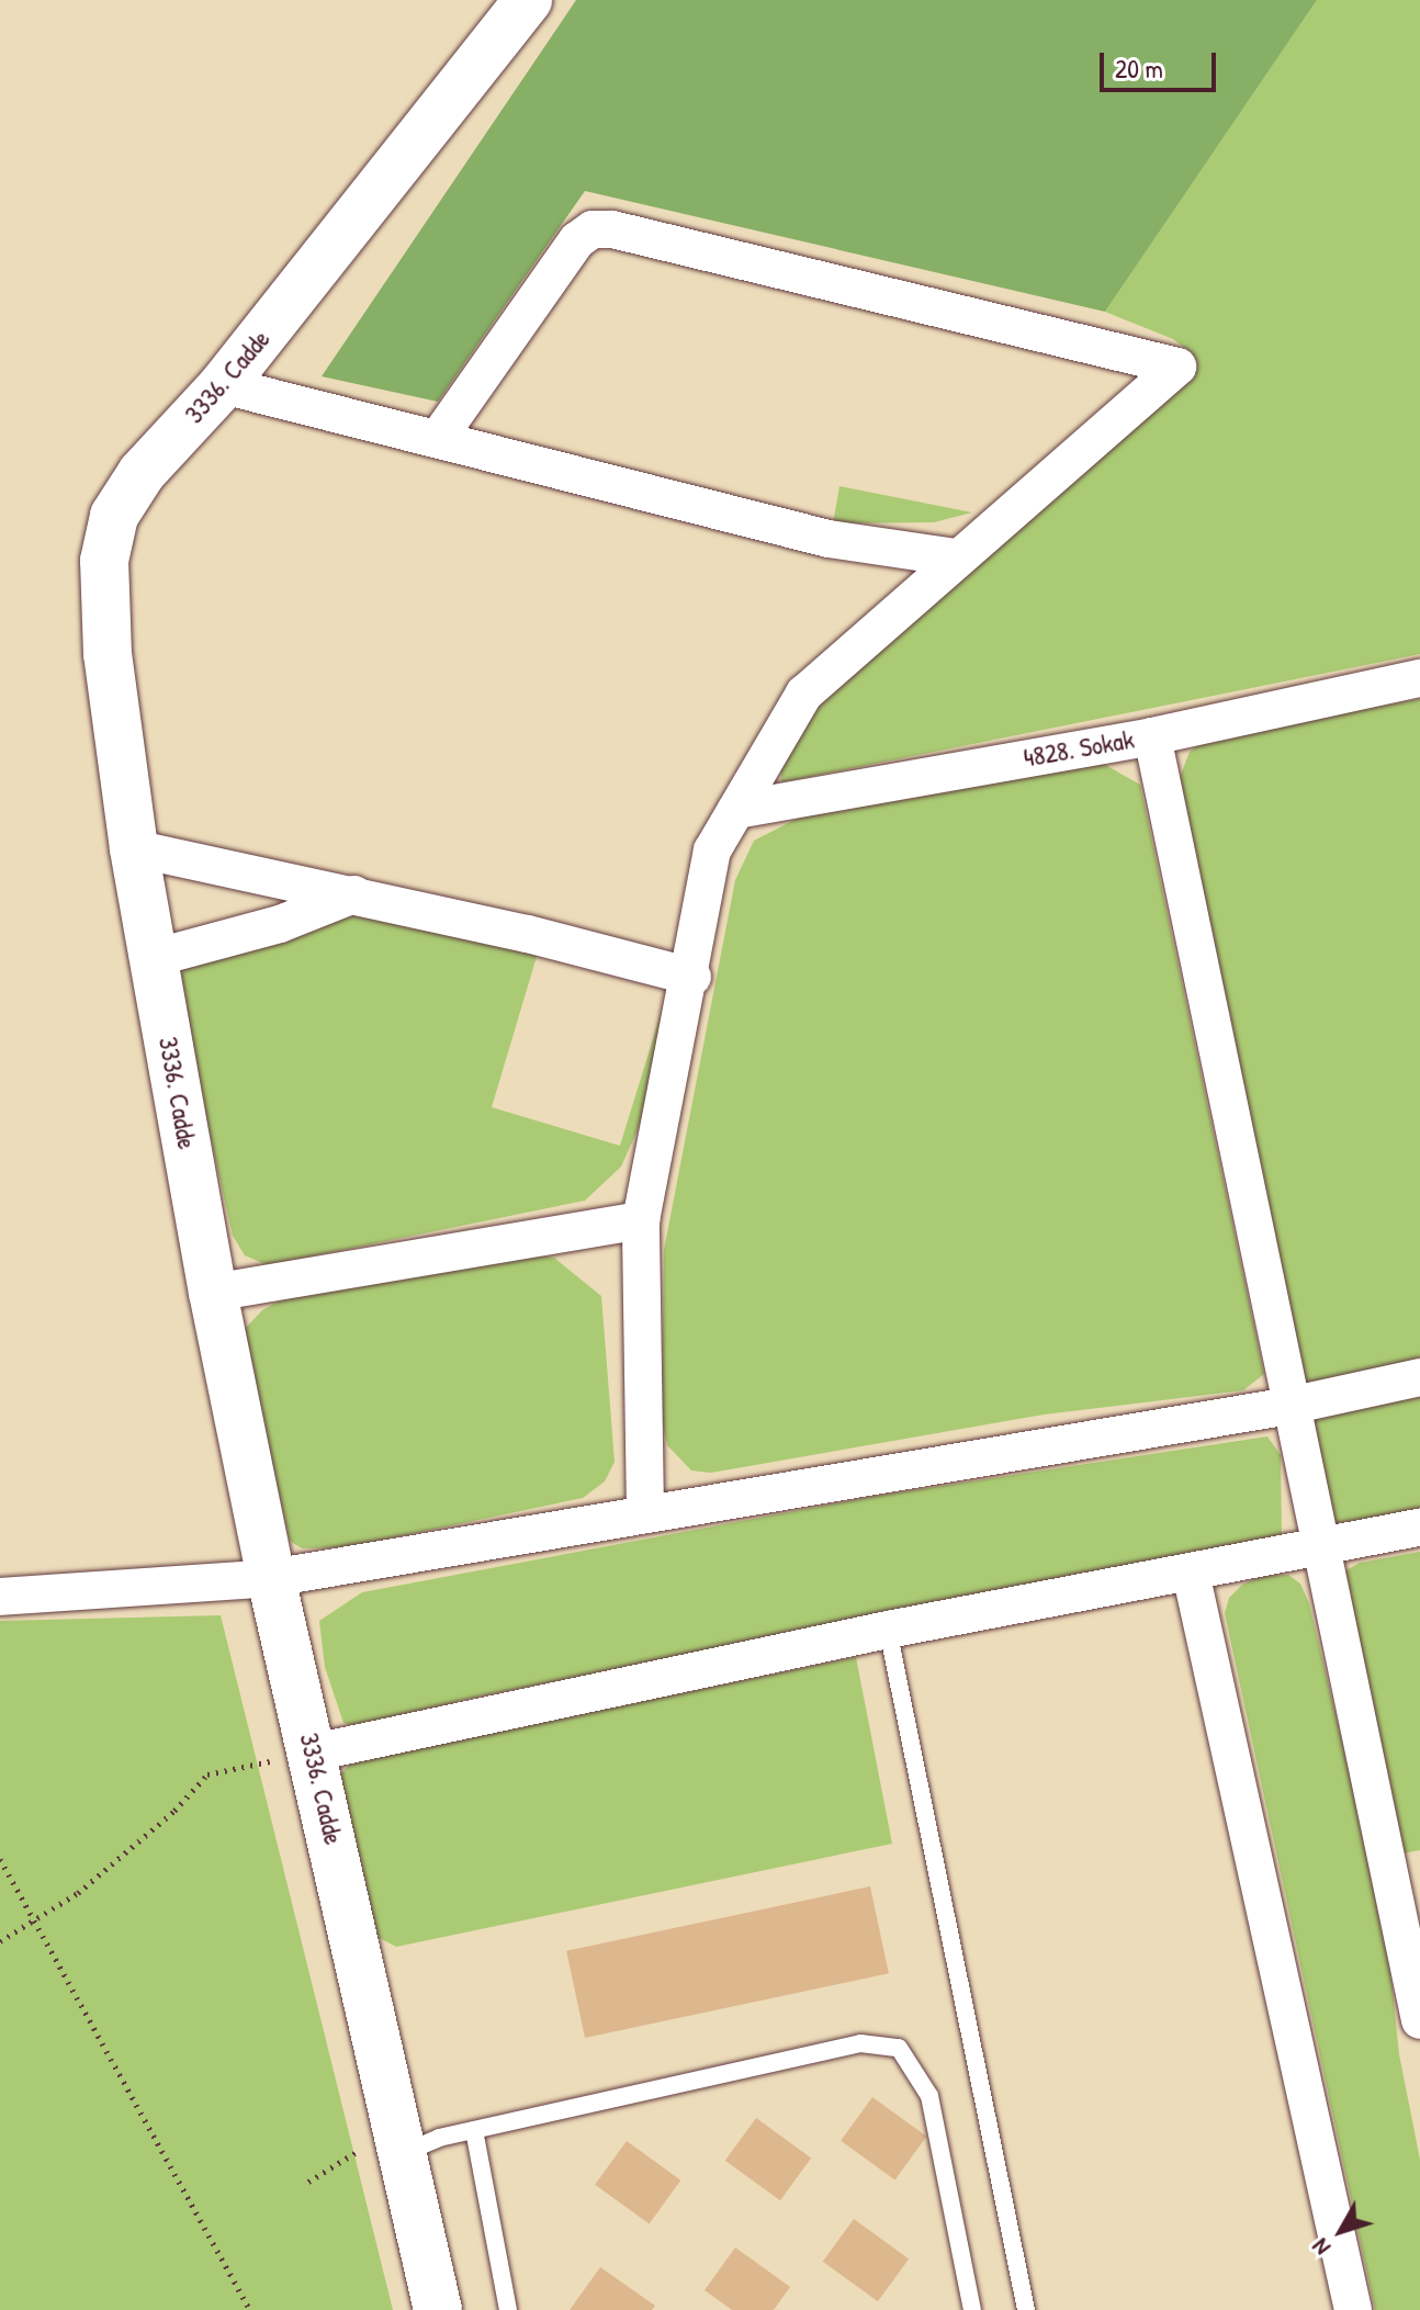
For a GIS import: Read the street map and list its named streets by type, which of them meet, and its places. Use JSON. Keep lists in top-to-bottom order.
{
  "streets": {
    "street": ["3336. Cadde", "4828. Sokak"]
  },
  "scale_bar": "20 m",
  "north": "bottom left"
}
